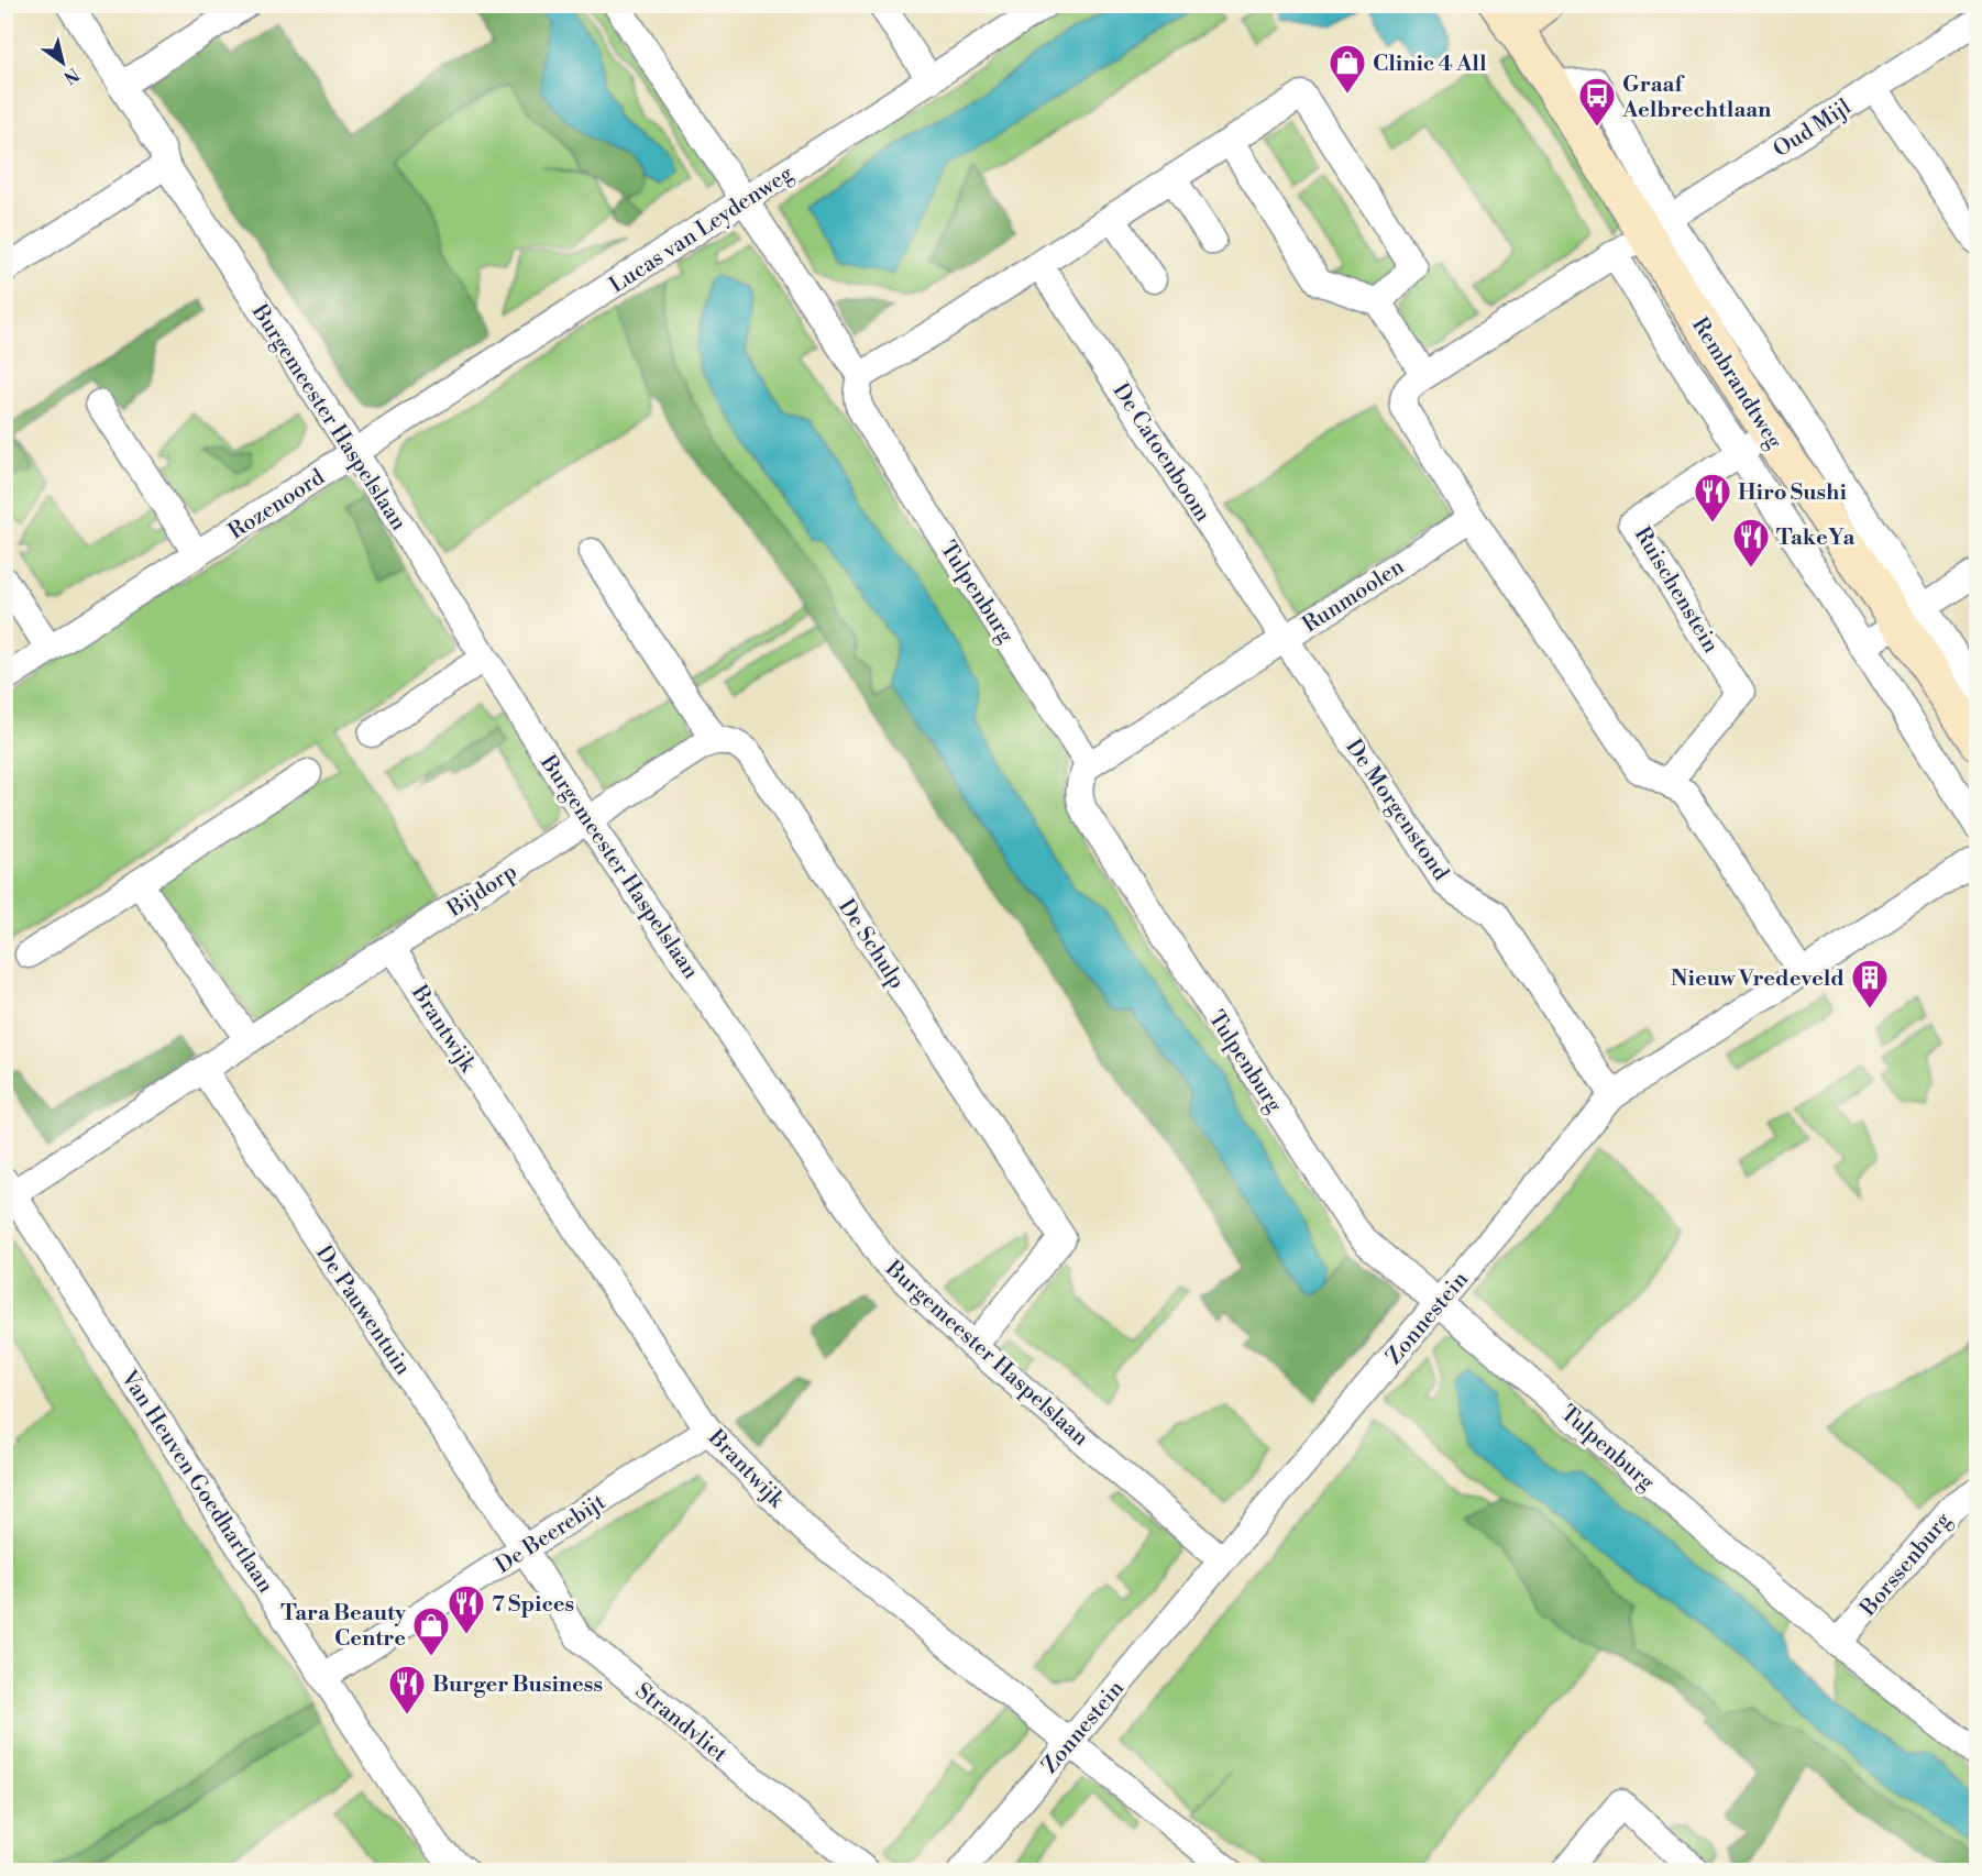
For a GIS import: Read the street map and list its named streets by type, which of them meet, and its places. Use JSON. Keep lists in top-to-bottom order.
{
  "streets": {
    "street": [
      "Oud Mijl",
      "Lucas van Leydenweg",
      "Rembrandtweg",
      "Burgemeester Haspelslaan",
      "De Catoenboom",
      "Rozenoord",
      "Ruischenstein",
      "Tulpenburg",
      "Runmoolen",
      "De Morgenstond",
      "Bijdorp",
      "De Schulp",
      "Brantwijk",
      "De Pauwentuin",
      "Zonnestein",
      "Van Heuven Goedhartlaan",
      "De Beerebijt",
      "Borssenburg",
      "Strandvliet"
    ]
  },
  "crossings": [
    ["Oud Mijl", "Rembrandtweg"],
    ["Lucas van Leydenweg", "Burgemeester Haspelslaan"],
    ["Lucas van Leydenweg", "Rozenoord"],
    ["Rembrandtweg", "Ruischenstein"],
    ["Burgemeester Haspelslaan", "Rozenoord"],
    ["Burgemeester Haspelslaan", "Bijdorp"],
    ["Burgemeester Haspelslaan", "De Schulp"],
    ["Burgemeester Haspelslaan", "Zonnestein"],
    ["De Catoenboom", "Runmoolen"],
    ["De Catoenboom", "De Morgenstond"],
    ["Tulpenburg", "Runmoolen"],
    ["Tulpenburg", "Zonnestein"],
    ["Tulpenburg", "Borssenburg"],
    ["Runmoolen", "De Morgenstond"],
    ["De Morgenstond", "Zonnestein"],
    ["Bijdorp", "De Schulp"],
    ["Bijdorp", "Brantwijk"],
    ["Bijdorp", "De Pauwentuin"],
    ["Bijdorp", "Van Heuven Goedhartlaan"],
    ["Brantwijk", "Zonnestein"],
    ["Brantwijk", "De Beerebijt"],
    ["De Pauwentuin", "De Beerebijt"],
    ["De Pauwentuin", "Strandvliet"],
    ["Van Heuven Goedhartlaan", "De Beerebijt"],
    ["De Beerebijt", "Strandvliet"]
  ],
  "places": {
    "shop": ["Clinic 4 All", "Tara Beauty Centre"],
    "bus stop": ["Graaf Aelbrechtlaan"],
    "restaurant": [
      "Hiro Sushi",
      "TakeYa",
      "7 Spices",
      "Burger Business"
    ],
    "building": ["Nieuw Vredeveld"]
  },
  "north": "bottom right"
}
